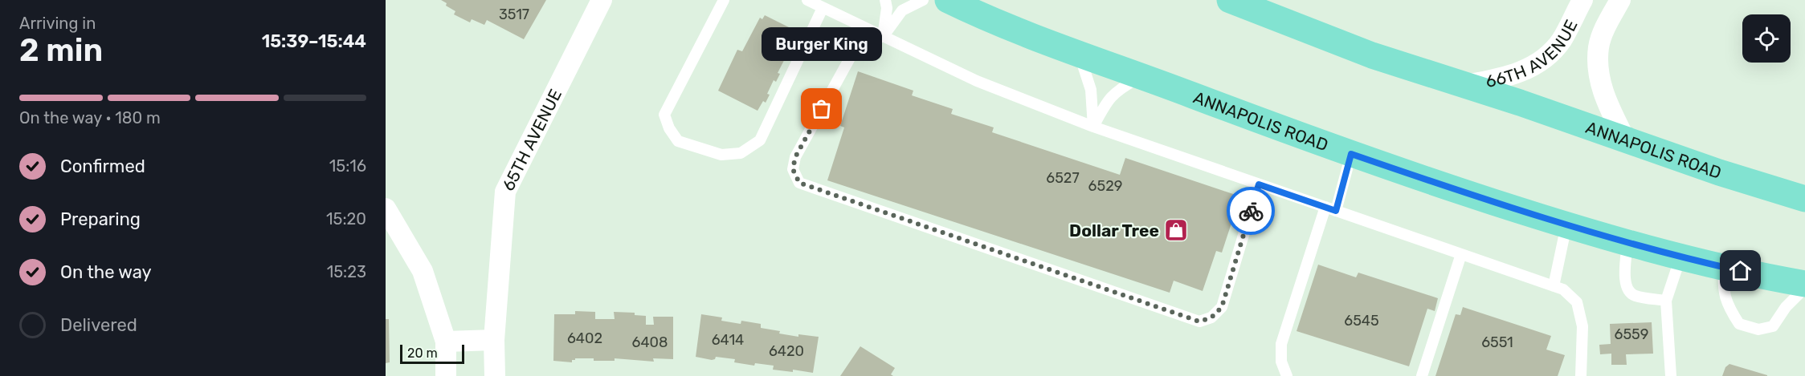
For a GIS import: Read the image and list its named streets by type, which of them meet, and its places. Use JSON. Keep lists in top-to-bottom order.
{
  "streets": {
    "main road": ["ANNAPOLIS ROAD"],
    "street": ["66TH AVENUE", "65TH AVENUE"]
  },
  "crossings": [
    ["66TH AVENUE", "ANNAPOLIS ROAD"]
  ],
  "places": {
    "other": ["Burger King"],
    "shop": ["Dollar Tree"]
  },
  "house_numbers": [
    "3517",
    "6527",
    "6529",
    "6545",
    "6559",
    "6402",
    "6414",
    "6408",
    "6551",
    "6420"
  ],
  "scale_bar": "20 m",
  "page": {
    "heading": ["2 min", "Arriving in", "15:39–15:44"],
    "bubble": "Burger King",
    "bar": "On the way · 180 m",
    "list": [
      ["Confirmed", "15:16"],
      ["Preparing", "15:20"],
      ["On the way", "15:23"],
      "Delivered"
    ],
    "scale": "20 m"
  }
}
